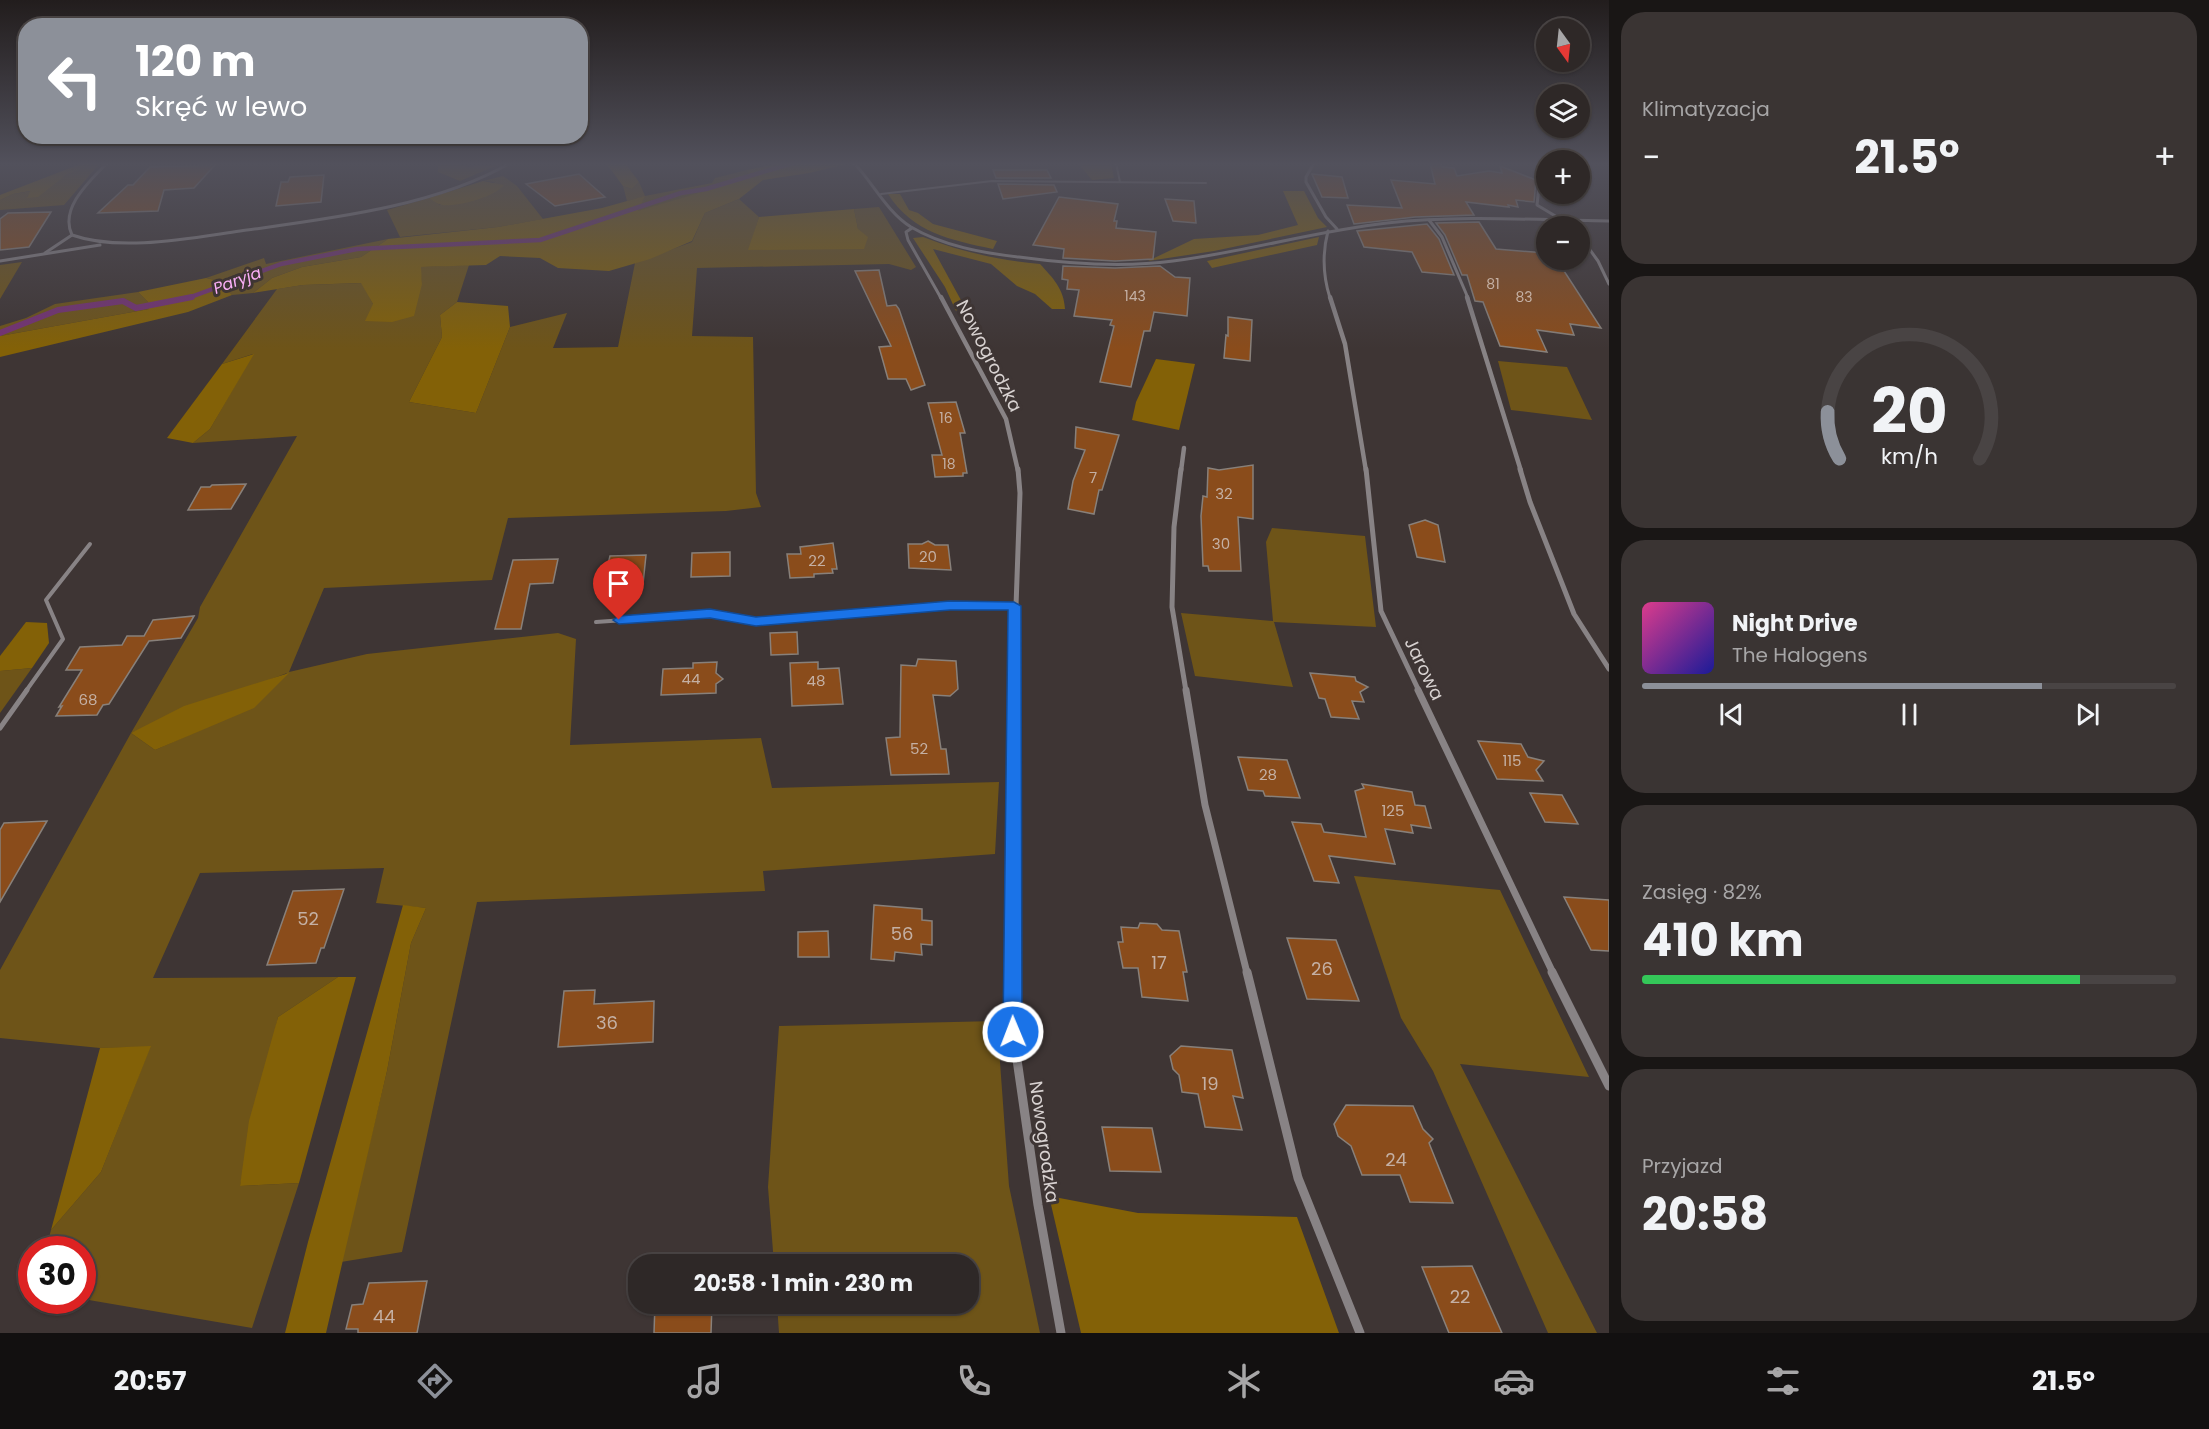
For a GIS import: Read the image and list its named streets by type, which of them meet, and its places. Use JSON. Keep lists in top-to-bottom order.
{
  "streets": {
    "street": ["Nowogrodzka", "Jarowa"]
  },
  "water": ["Paryja"],
  "house_numbers": [
    "81",
    "143",
    "83",
    "16",
    "18",
    "7",
    "32",
    "30",
    "20",
    "22",
    "44",
    "48",
    "68",
    "52",
    "115",
    "28",
    "125",
    "52",
    "56",
    "17",
    "26",
    "36",
    "19",
    "24",
    "22",
    "44"
  ],
  "north": "bottom",
  "page": {
    "tile": [
      "Klimatyzacja",
      ["Zasięg · 82%", "410 km"],
      ["Przyjazd", "20:58"]
    ],
    "map_buttons": ["+", "−"],
    "turn": ["120 m", "Skręć w lewo"],
    "heat": ["−", "21.5°", "+"],
    "song": ["Night Drive", "The Halogens"],
    "limit": "30",
    "trip": "20:58 · 1 min · 230 m",
    "tabs": ["20:57", "21.5°"],
    "gauge": ["20", "km/h"]
  }
}
